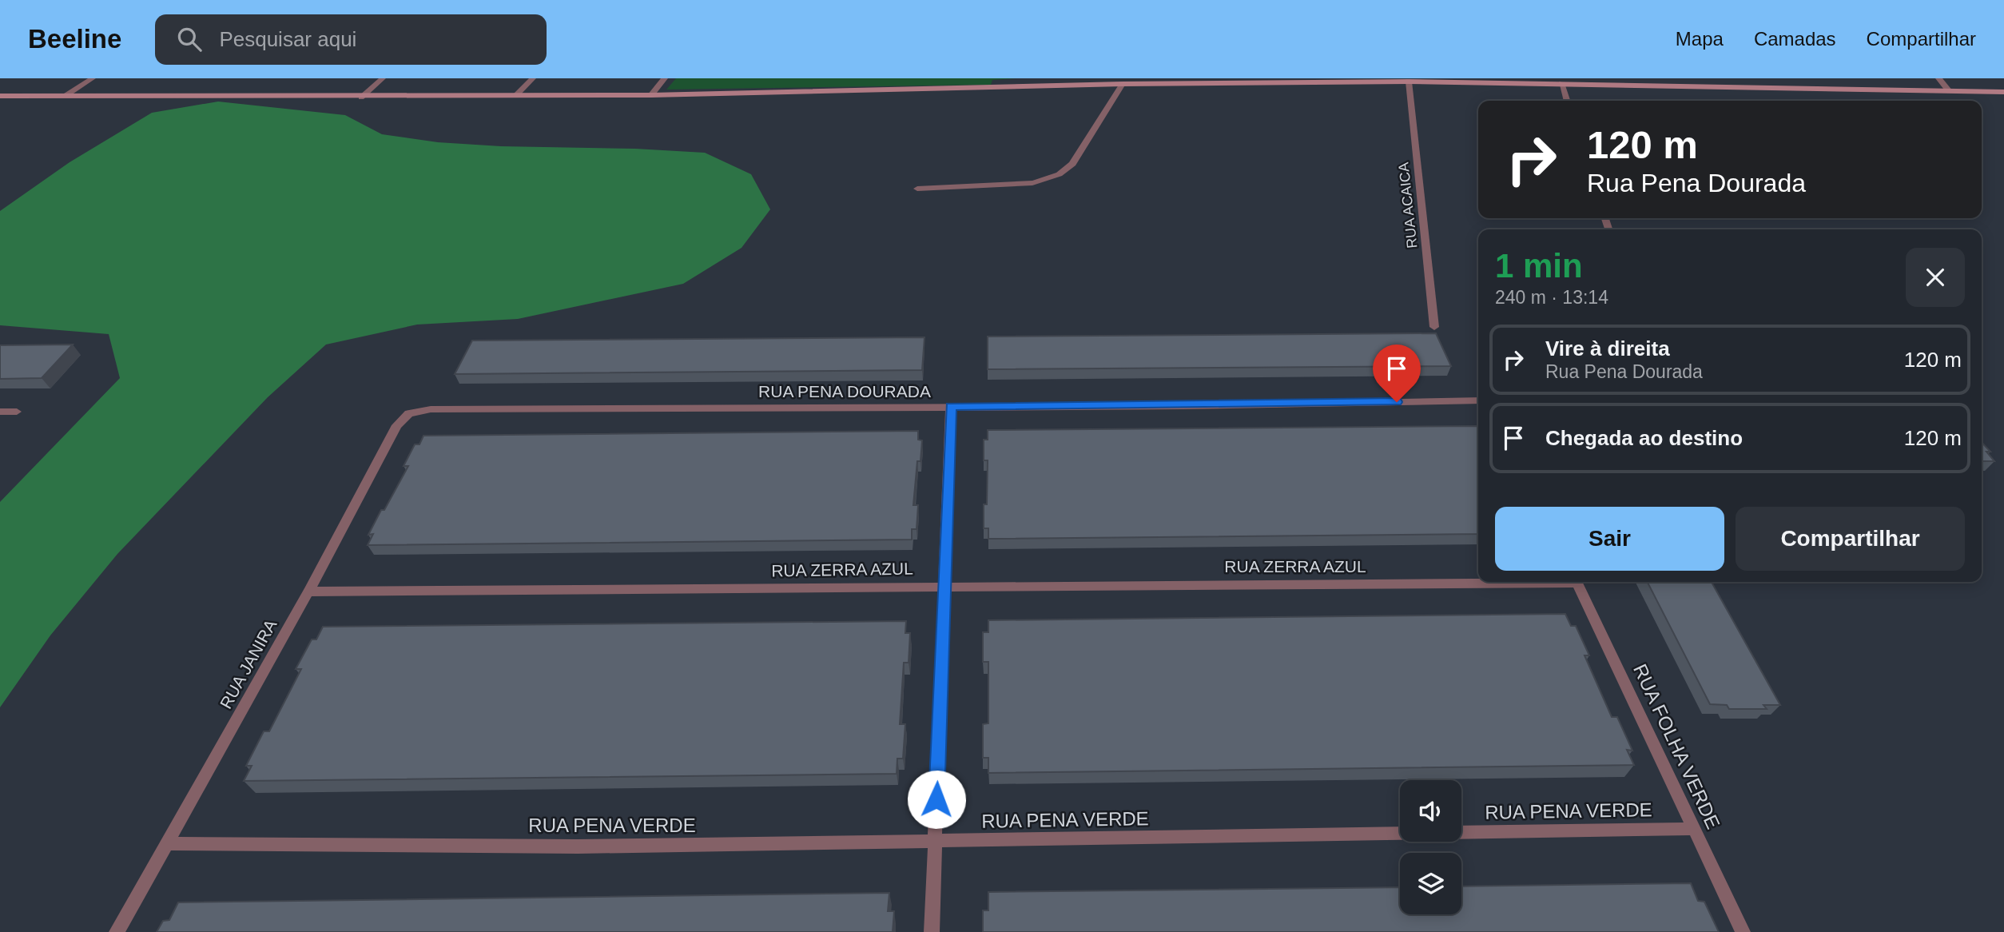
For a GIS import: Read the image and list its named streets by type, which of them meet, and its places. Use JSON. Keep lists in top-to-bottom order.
{
  "streets": {
    "street": [
      "RUA ACAICA",
      "RUA PENA DOURADA",
      "RUA ZERRA AZUL",
      "RUA JANIRA",
      "RUA FOLHA VERDE",
      "RUA PENA VERDE"
    ]
  },
  "crossings": [
    ["RUA PENA DOURADA", "RUA JANIRA"],
    ["RUA ZERRA AZUL", "RUA JANIRA"],
    ["RUA JANIRA", "RUA PENA VERDE"],
    ["RUA FOLHA VERDE", "RUA PENA VERDE"]
  ],
  "page": {
    "header": "Beeline",
    "search": "Pesquisar aqui",
    "nav": ["Mapa", "Camadas", "Compartilhar"],
    "turn": ["120 m", "Rua Pena Dourada"],
    "heading": ["1 min", "240 m · 13:14"],
    "list": [
      {
        "name": "Vire à direita",
        "note": "Rua Pena Dourada",
        "value": "120 m"
      },
      {
        "name": "Chegada ao destino",
        "value": "120 m"
      }
    ],
    "buttons": ["Sair", "Compartilhar"]
  }
}
